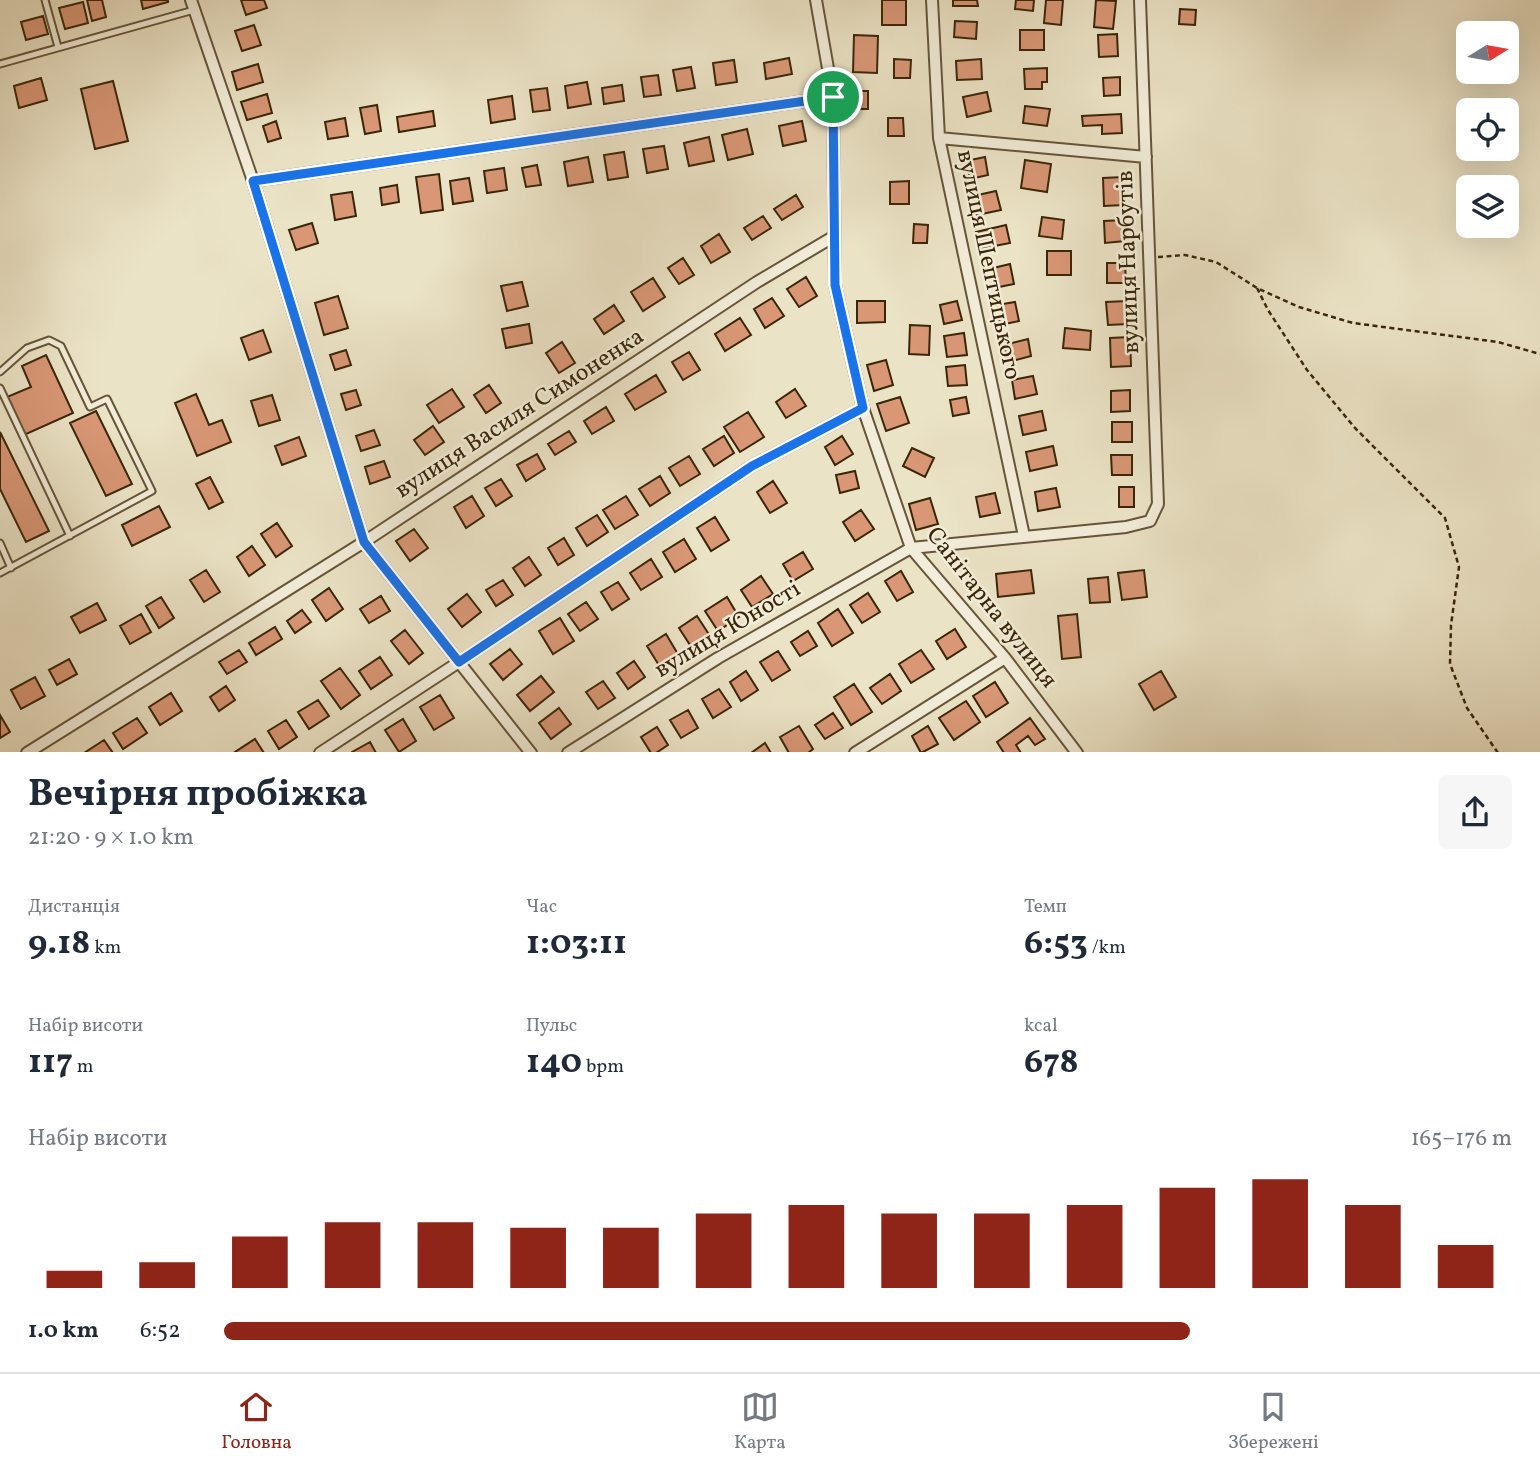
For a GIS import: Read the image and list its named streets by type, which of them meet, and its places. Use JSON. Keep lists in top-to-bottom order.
{
  "streets": {
    "street": [
      "вулиця Нарбутів",
      "вулиця Шептицького",
      "вулиця Василя Симоненка",
      "Санітарна вулиця",
      "вулиця Юності"
    ]
  },
  "crossings": [
    ["вулиця Нарбутів", "вулиця Шептицького"],
    ["вулиця Василя Симоненка", "Санітарна вулиця"],
    ["Санітарна вулиця", "вулиця Юності"]
  ],
  "north": "right",
  "page": {
    "heading": ["Вечірня пробіжка", "21:20 · 9 × 1.0 km"],
    "stats": [
      ["Дистанція", "9.18 km"],
      ["Час", "1:03:11"],
      ["Темп", "6:53 /km"],
      ["Набір висоти", "117 m"],
      ["Пульс", "140 bpm"],
      ["kcal", "678"]
    ],
    "chart": ["Набір висоти", "165–176 m"],
    "list": [
      {
        "name": "1.0 km",
        "note": "6:52"
      }
    ],
    "tabs": ["Головна", "Карта", "Збережені"]
  }
}
